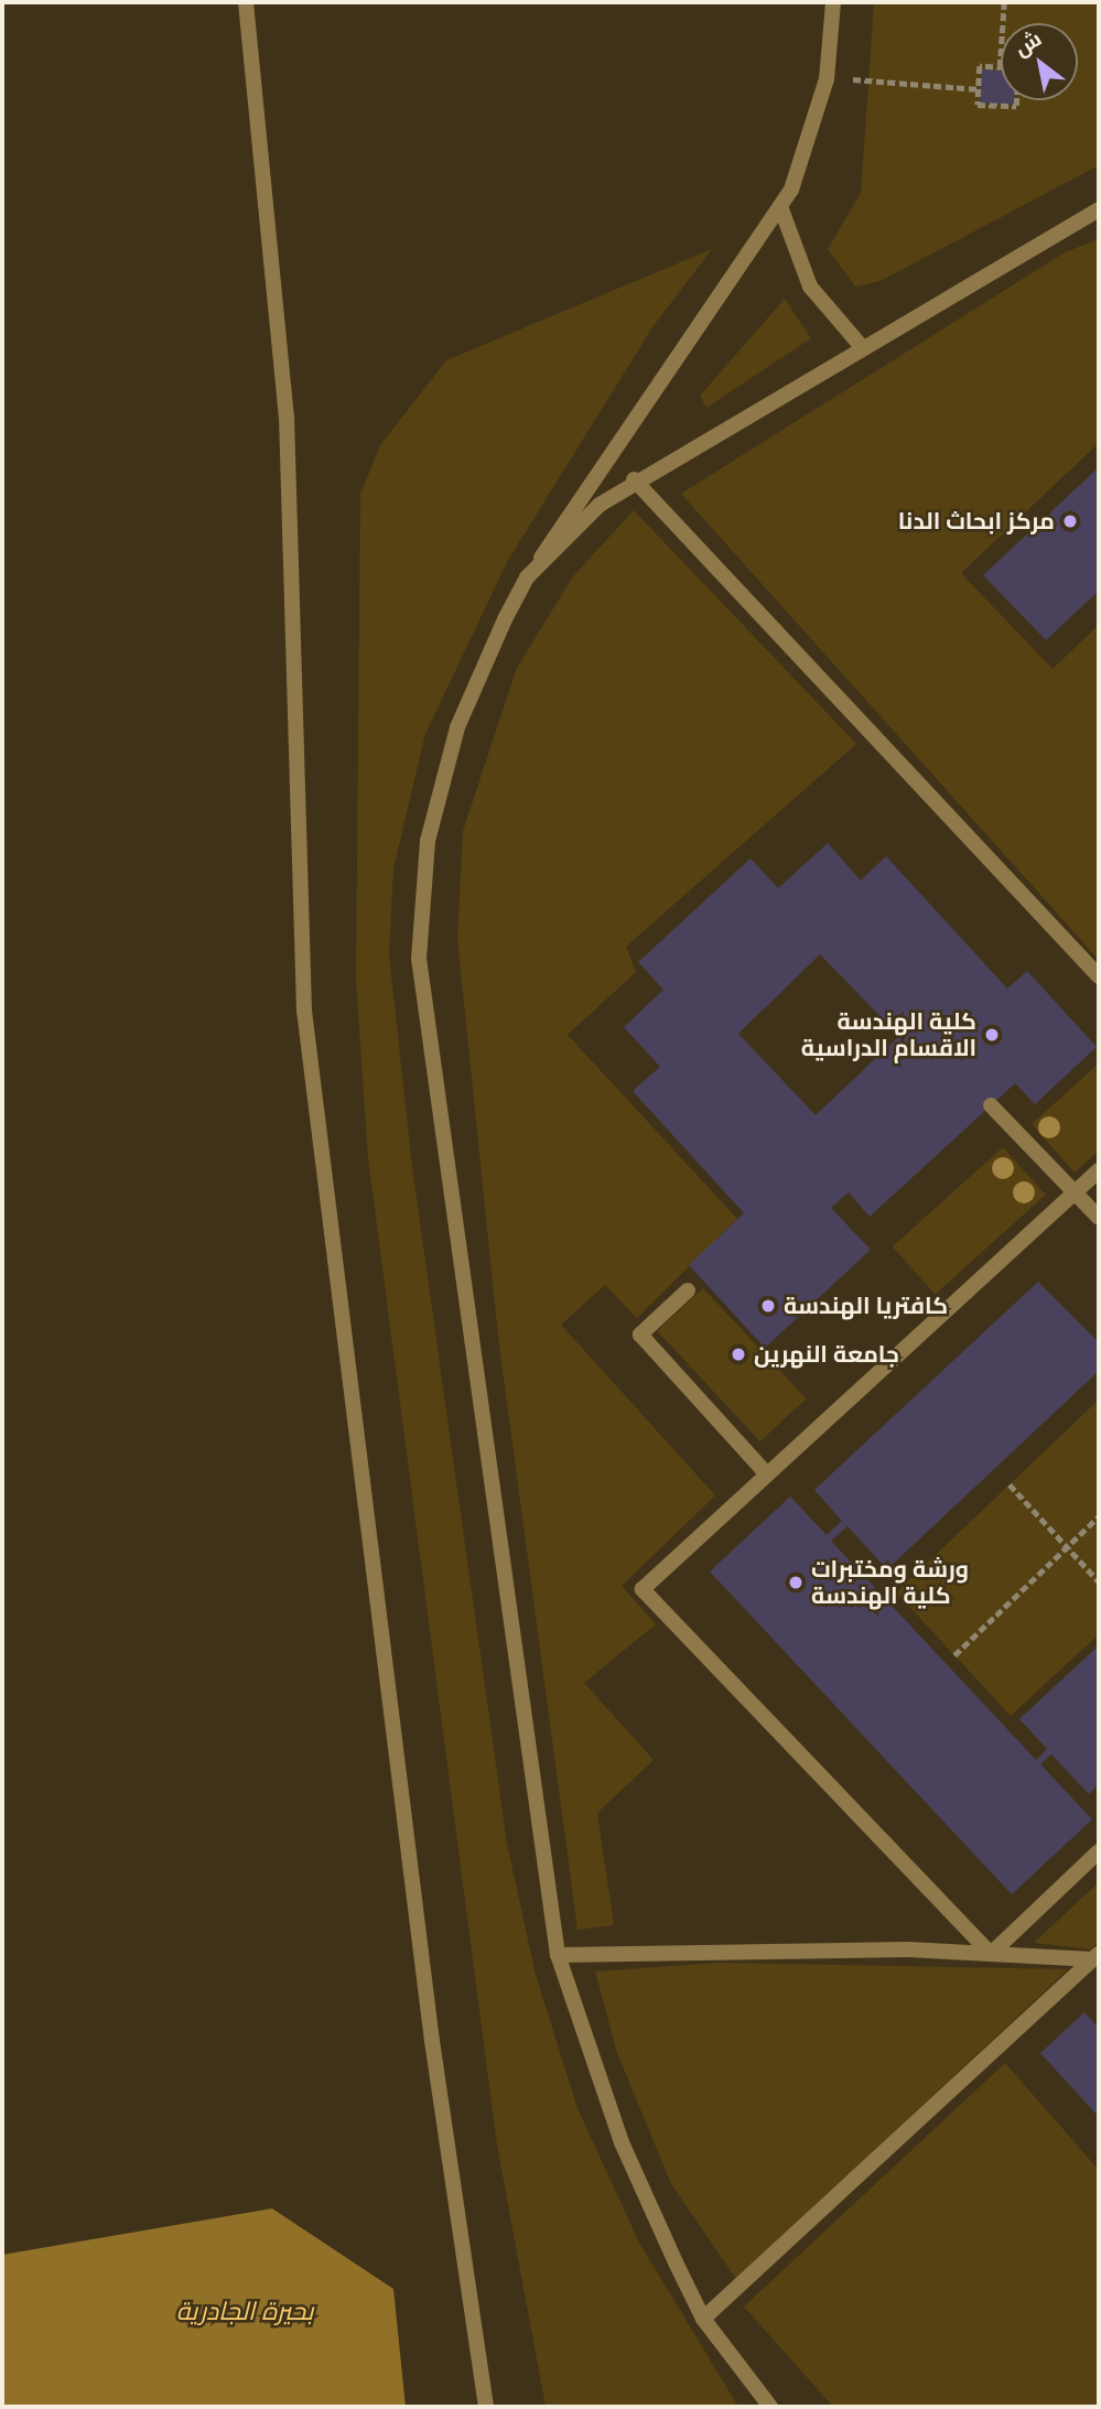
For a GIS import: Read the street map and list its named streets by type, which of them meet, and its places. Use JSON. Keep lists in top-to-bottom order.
{
  "water": ["بحيرة الجادرية"],
  "places": [
    "مركز ابحاث الدنا",
    "كلية الهندسة الاقسام الدراسية",
    "كافتريا الهندسة",
    "جامعة النهرين",
    "ورشة ومختبرات كلية الهندسة"
  ],
  "north": "top left"
}
